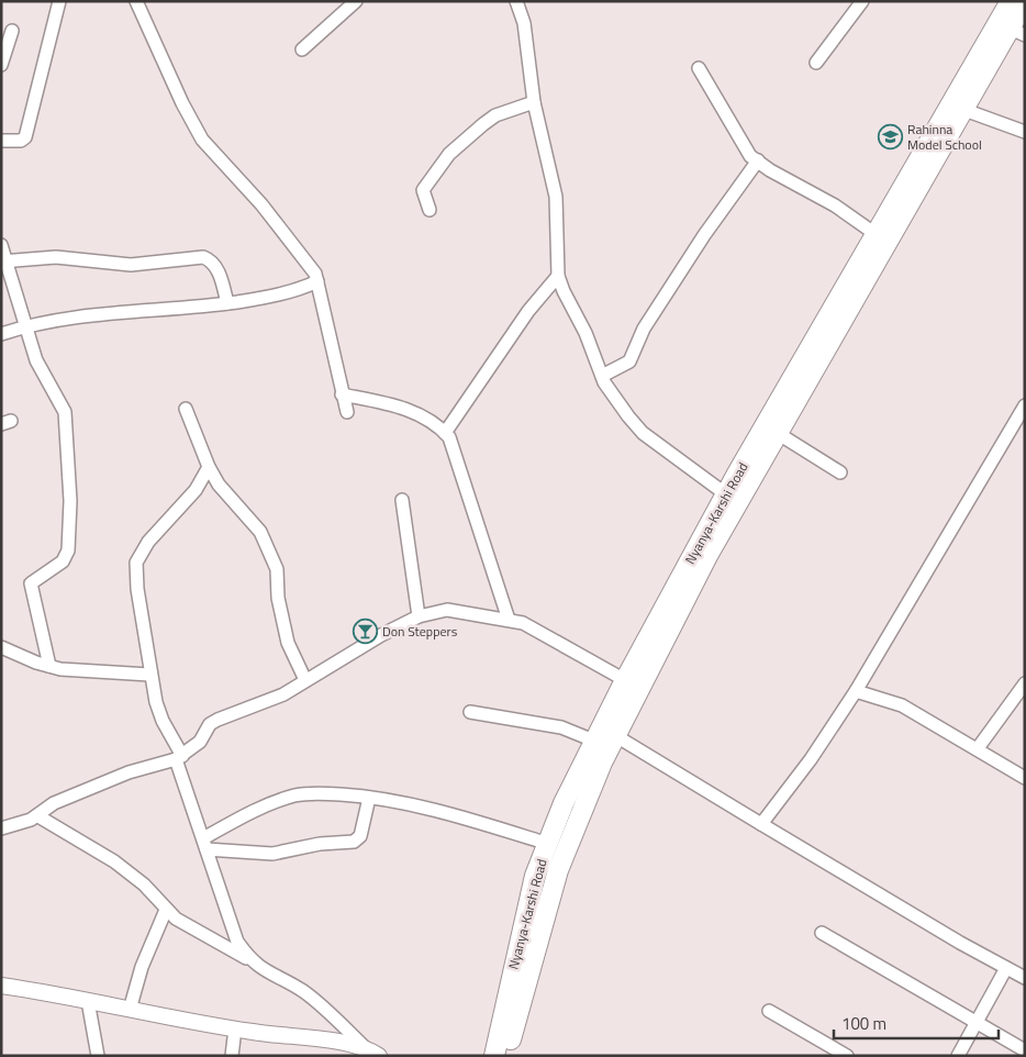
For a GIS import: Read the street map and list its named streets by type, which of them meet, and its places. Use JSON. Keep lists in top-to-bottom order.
{
  "streets": {
    "main road": ["Nyanya-Karshi Road"]
  },
  "places": {
    "school or university": ["Rahinna Model School"],
    "bar": ["Don Steppers"]
  },
  "scale_bar": "100 m"
}
